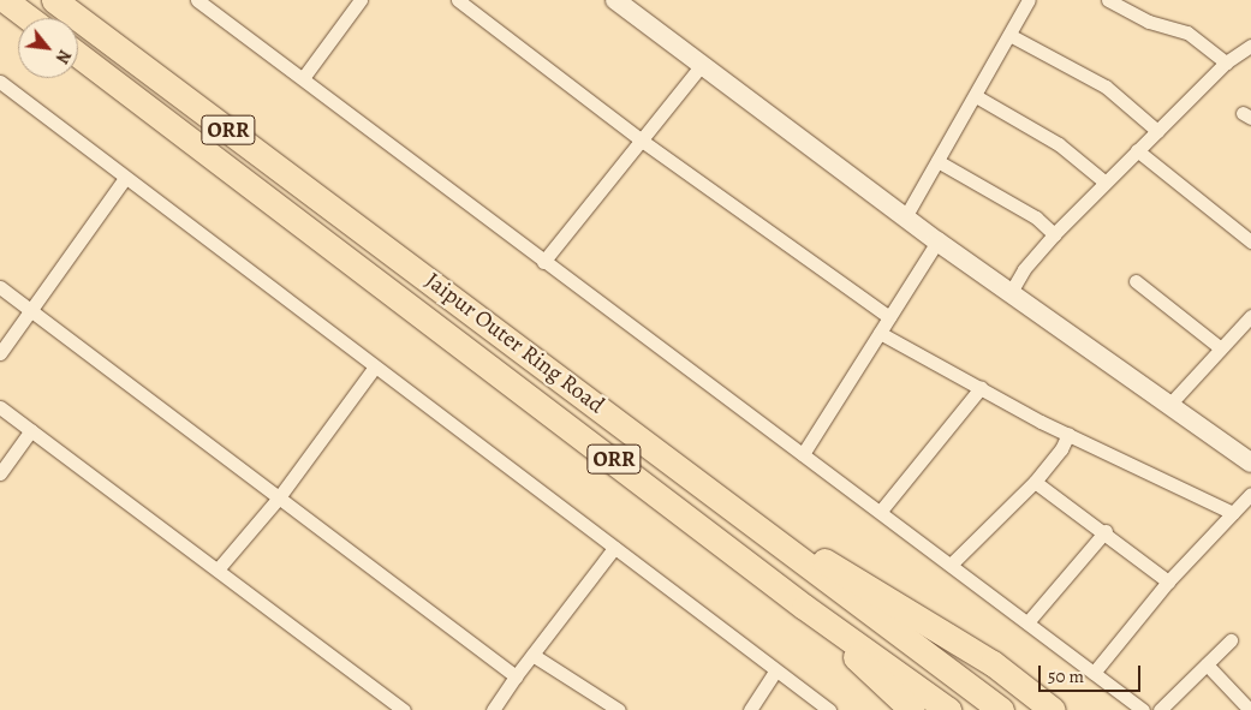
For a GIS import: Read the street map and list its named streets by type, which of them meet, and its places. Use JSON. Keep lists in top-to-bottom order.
{
  "streets": {
    "highway": ["ORR", "Jaipur Outer Ring Road"]
  },
  "scale_bar": "50 m",
  "north": "bottom right"
}
